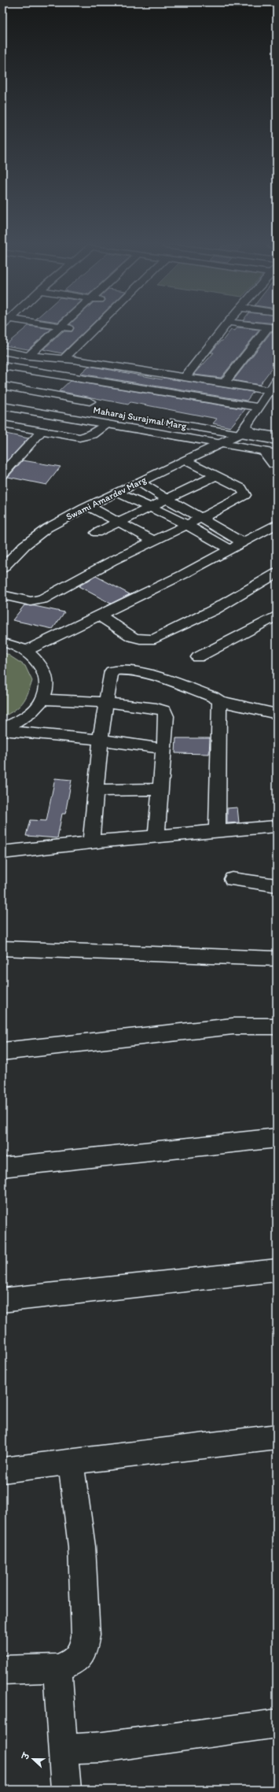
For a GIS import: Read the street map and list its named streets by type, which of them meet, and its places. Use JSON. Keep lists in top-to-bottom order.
{
  "streets": {
    "street": ["Maharaj Surajmal Marg", "Swami Amardev Marg"]
  },
  "crossings": [
    ["Maharaj Surajmal Marg", "Swami Amardev Marg"]
  ],
  "north": "left"
}
